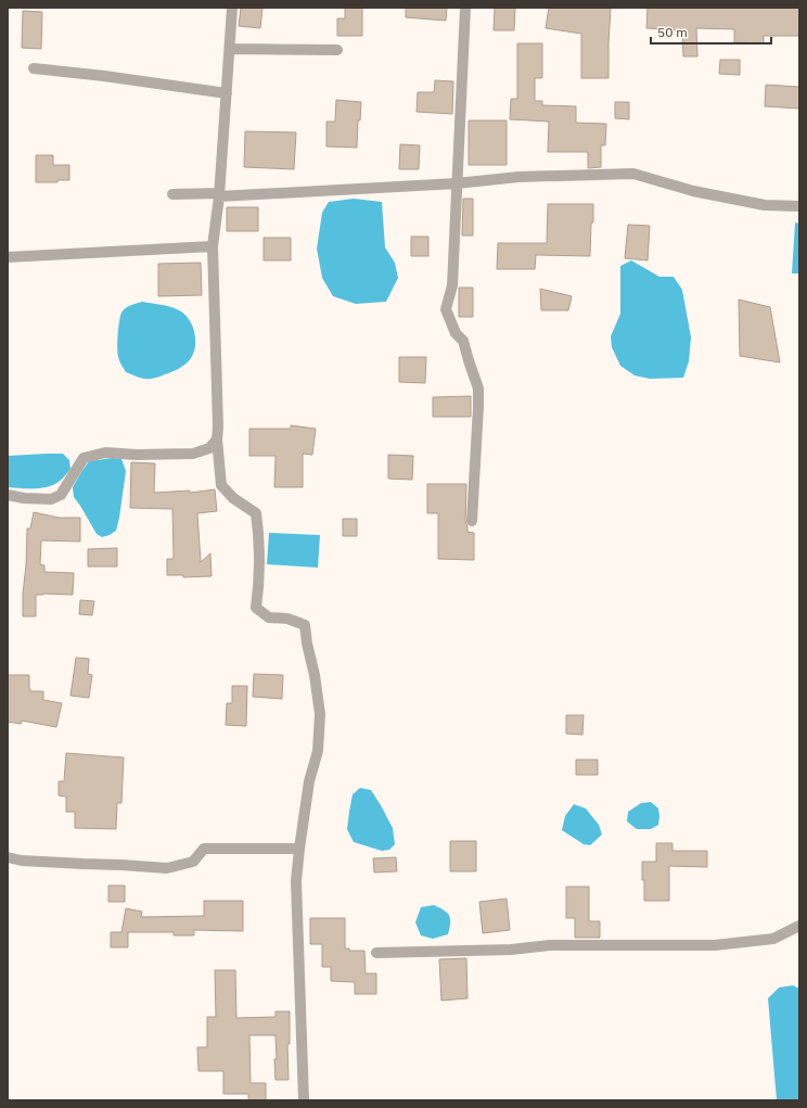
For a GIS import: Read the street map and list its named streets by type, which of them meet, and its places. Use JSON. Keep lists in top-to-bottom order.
{
  "scale_bar": "50 m"
}
